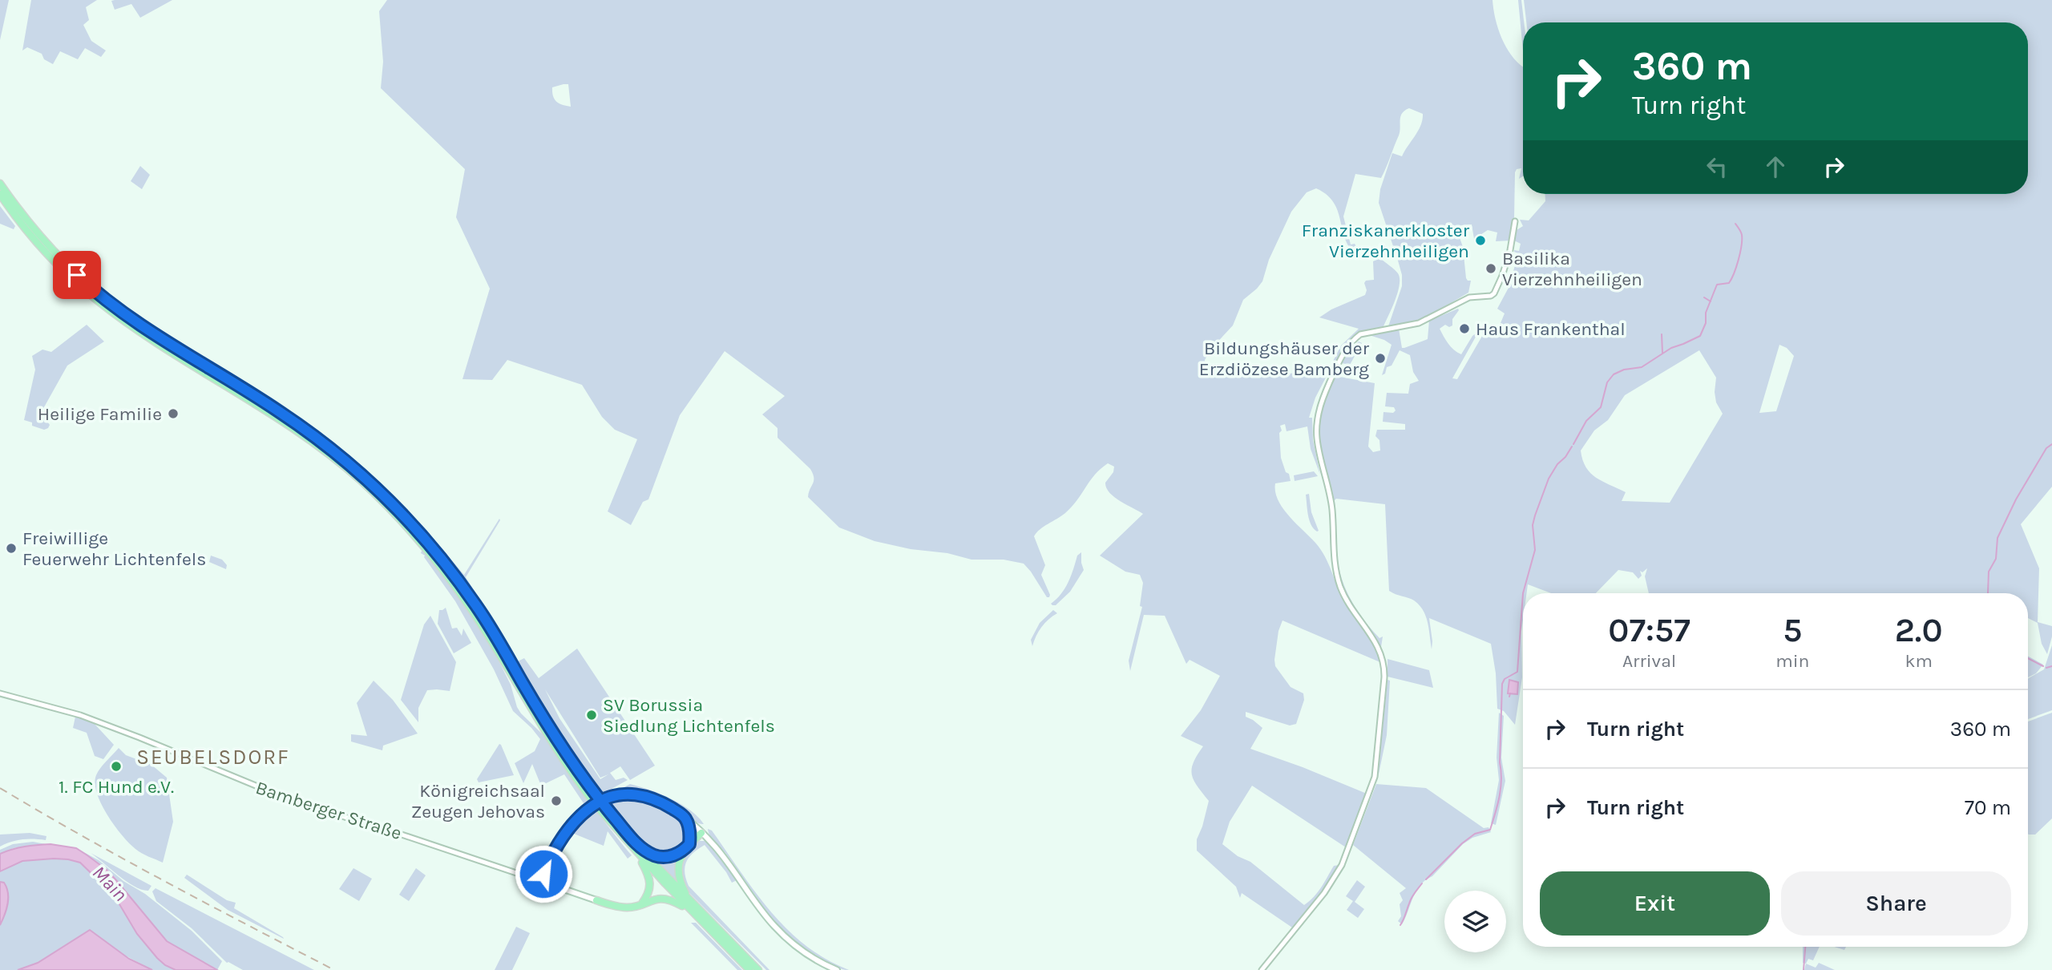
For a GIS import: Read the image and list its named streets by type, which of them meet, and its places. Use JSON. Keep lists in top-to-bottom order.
{
  "streets": {
    "main road": ["Bamberger Straße"]
  },
  "districts": ["SEUBELSDORF"],
  "water": ["Main"],
  "places": [
    "Franziskanerkloster Vierzehnheiligen",
    "Basilika Vierzehnheiligen",
    "Haus Frankenthal",
    "Bildungshäuser der Erzdiözese Bamberg",
    "Heilige Familie",
    "Freiwillige Feuerwehr Lichtenfels",
    "SV Borussia Siedlung Lichtenfels",
    "1. FC Hund e.V.",
    "Königreichsaal Zeugen Jehovas"
  ],
  "page": {
    "turn": ["360 m", "Turn right"],
    "eta": [
      "07:57",
      "Arrival",
      "5",
      "min",
      "2.0",
      "km"
    ],
    "list": [
      {
        "name": "Turn right",
        "value": "360 m"
      },
      {
        "name": "Turn right",
        "value": "70 m"
      }
    ],
    "buttons": ["Exit", "Share"]
  }
}
